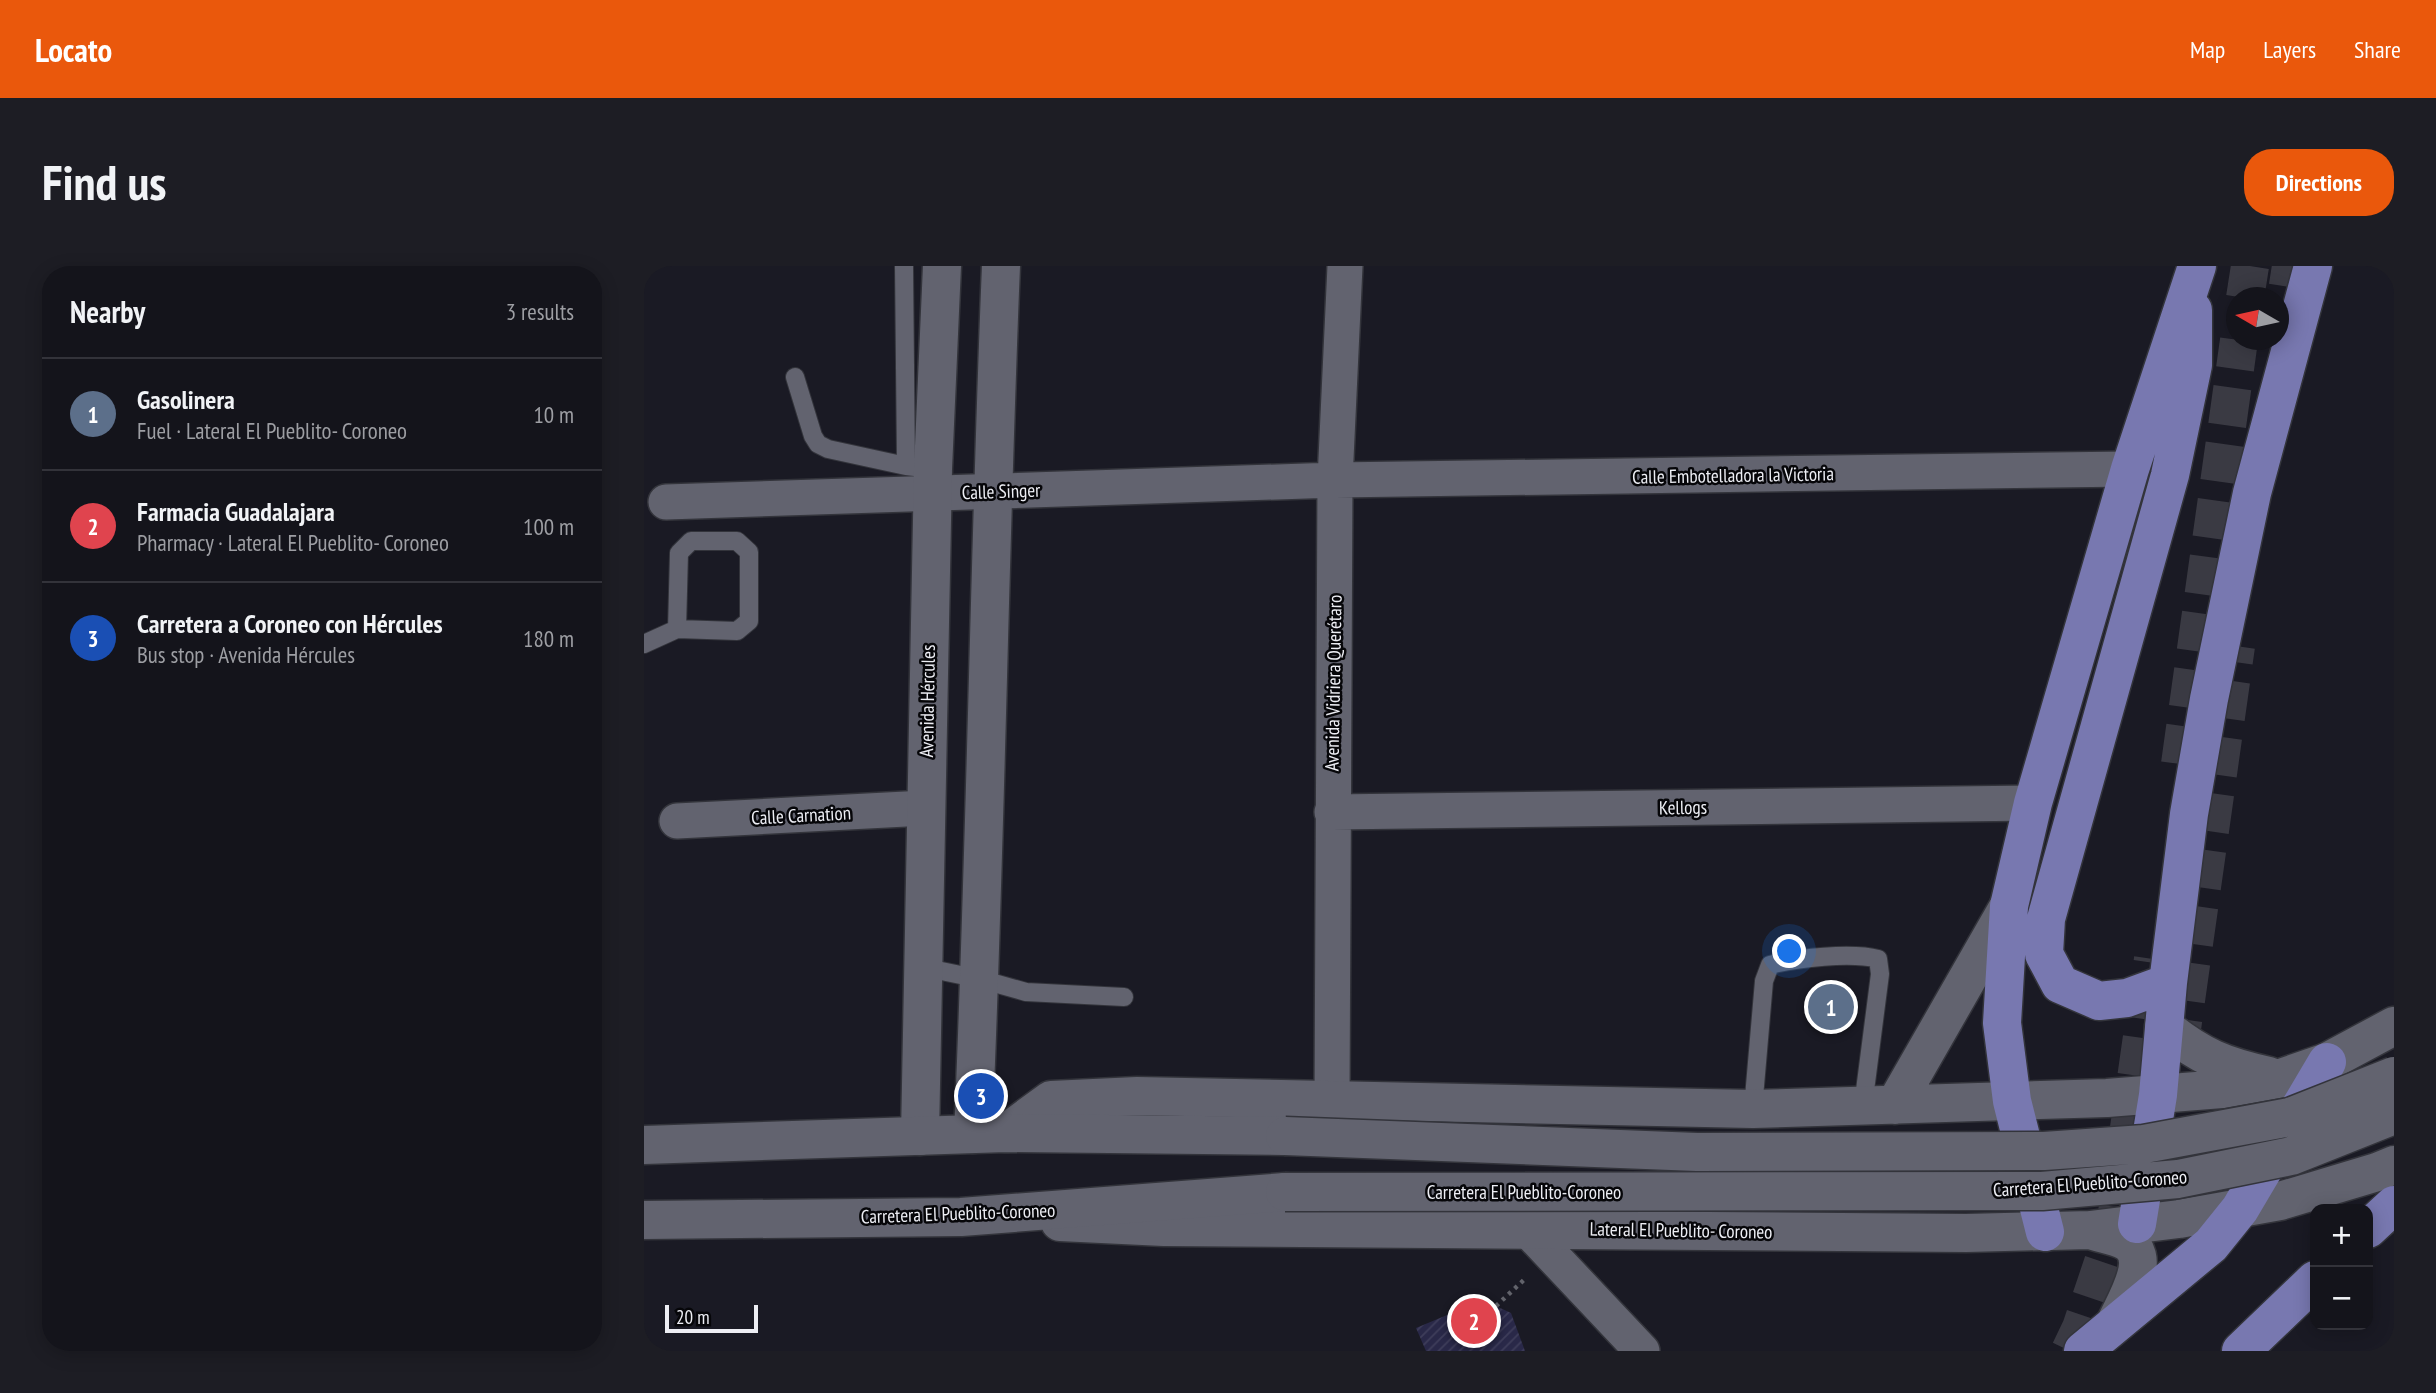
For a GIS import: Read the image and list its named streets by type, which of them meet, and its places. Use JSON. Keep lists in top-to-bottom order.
{
  "streets": {
    "street": [
      "Calle Embotelladora la Victoria",
      "Calle Singer",
      "Avenida Vidriera Querétaro",
      "Avenida Hércules",
      "Kellogs",
      "Calle Carnation",
      "Carretera El Pueblito-Coroneo",
      "Lateral El Pueblito- Coroneo"
    ]
  },
  "crossings": [
    ["Calle Embotelladora la Victoria", "Calle Singer"],
    ["Calle Embotelladora la Victoria", "Avenida Vidriera Querétaro"],
    ["Calle Singer", "Avenida Vidriera Querétaro"],
    ["Calle Singer", "Avenida Hércules"],
    ["Avenida Vidriera Querétaro", "Kellogs"],
    ["Avenida Hércules", "Calle Carnation"],
    ["Avenida Hércules", "Carretera El Pueblito-Coroneo"],
    ["Carretera El Pueblito-Coroneo", "Lateral El Pueblito- Coroneo"]
  ],
  "scale_bar": "20 m",
  "north": "left",
  "page": {
    "header": "Locato",
    "nav": ["Map", "Layers", "Share"],
    "buttons": "Directions",
    "title": "Find us",
    "heading": ["Nearby", "3 results"],
    "list": [
      {
        "mark": "1",
        "name": "Gasolinera",
        "note": "Fuel · Lateral El Pueblito- Coroneo",
        "value": "10 m"
      },
      {
        "mark": "2",
        "name": "Farmacia Guadalajara",
        "note": "Pharmacy · Lateral El Pueblito- Coroneo",
        "value": "100 m"
      },
      {
        "mark": "3",
        "name": "Carretera a Coroneo con Hércules",
        "note": "Bus stop · Avenida Hércules",
        "value": "180 m"
      }
    ],
    "pins": ["1", "3", "2"],
    "map_buttons": ["+", "−"],
    "scale": "20 m"
  }
}
